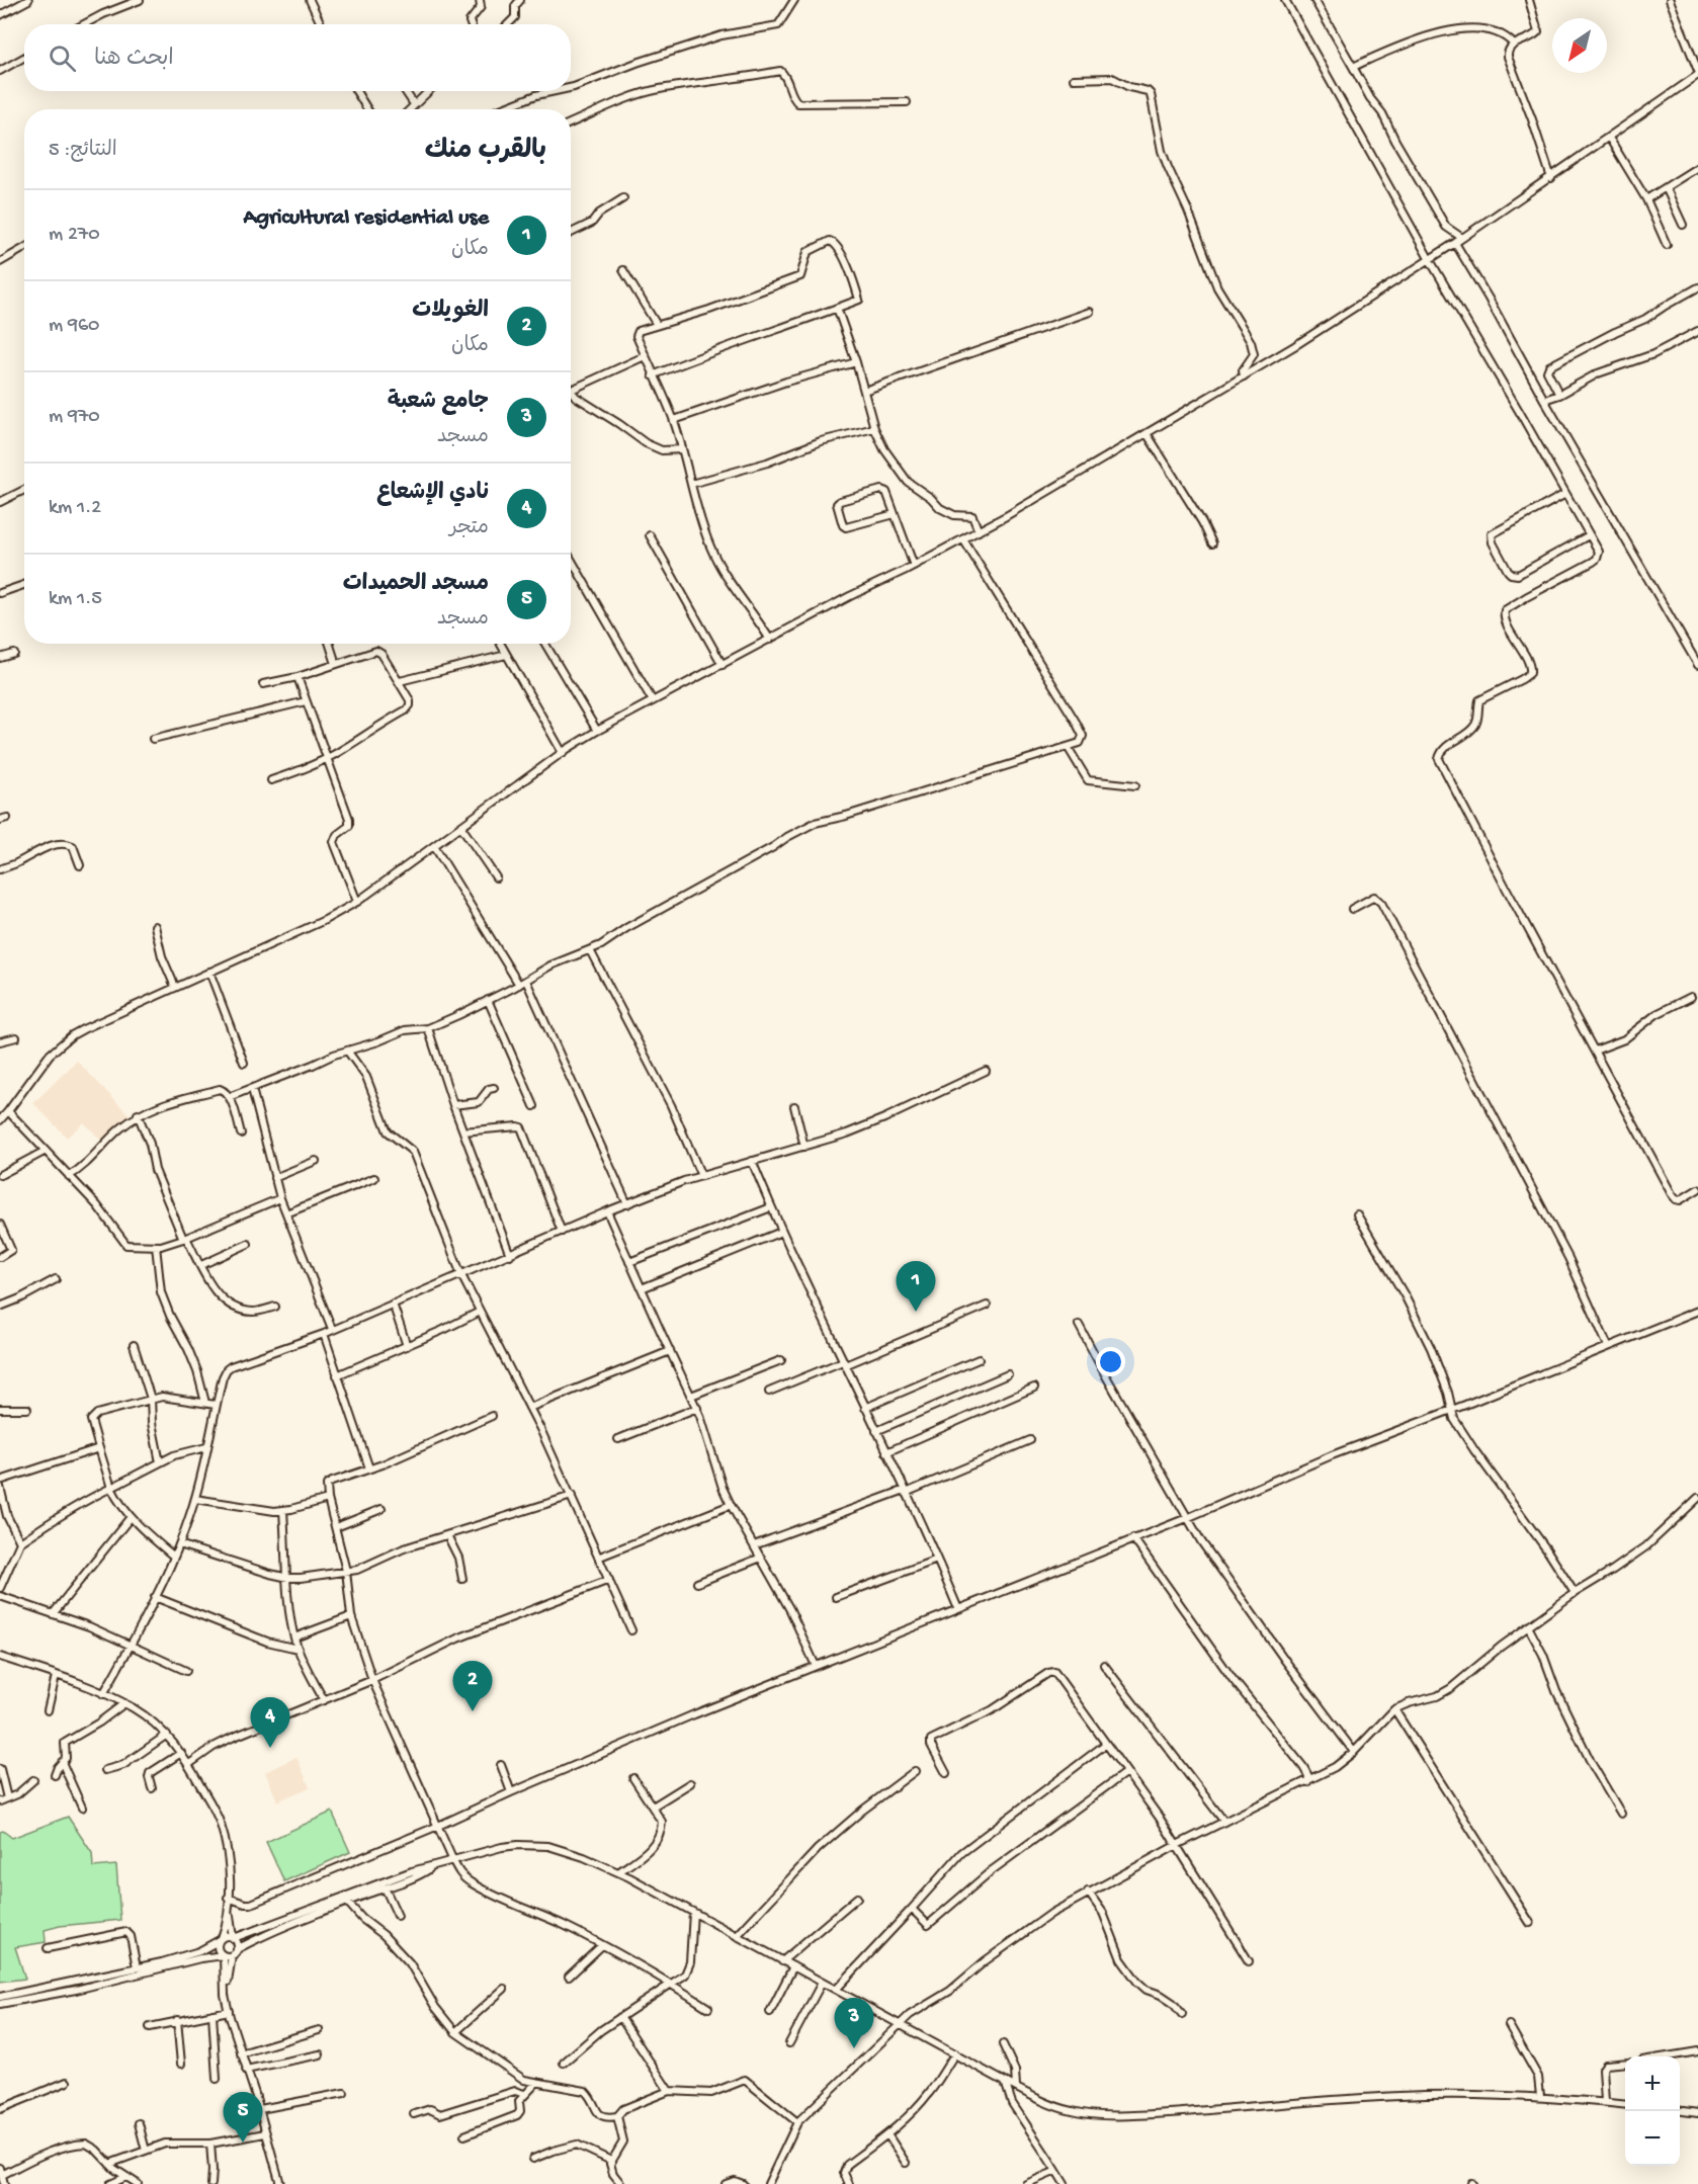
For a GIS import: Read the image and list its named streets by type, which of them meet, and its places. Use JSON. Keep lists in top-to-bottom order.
{
  "north": "bottom left",
  "page": {
    "search": "ابحث هنا",
    "heading": ["بالقرب منك", "النتائج: 5"],
    "list": [
      {
        "mark": "1",
        "name": "Agricultural residential use",
        "note": "مكان",
        "value": "270 m"
      },
      {
        "mark": "2",
        "name": "الغويلات",
        "note": "مكان",
        "value": "960 m"
      },
      {
        "mark": "3",
        "name": "جامع شعبة",
        "note": "مسجد",
        "value": "970 m"
      },
      {
        "mark": "4",
        "name": "نادي الإشعاع",
        "note": "متجر",
        "value": "1.2 km"
      },
      {
        "mark": "5",
        "name": "مسجد الحميدات",
        "note": "مسجد",
        "value": "1.5 km"
      }
    ],
    "pins": [
      "1",
      "2",
      "4",
      "3",
      "5"
    ],
    "map_buttons": ["+", "−"]
  }
}
